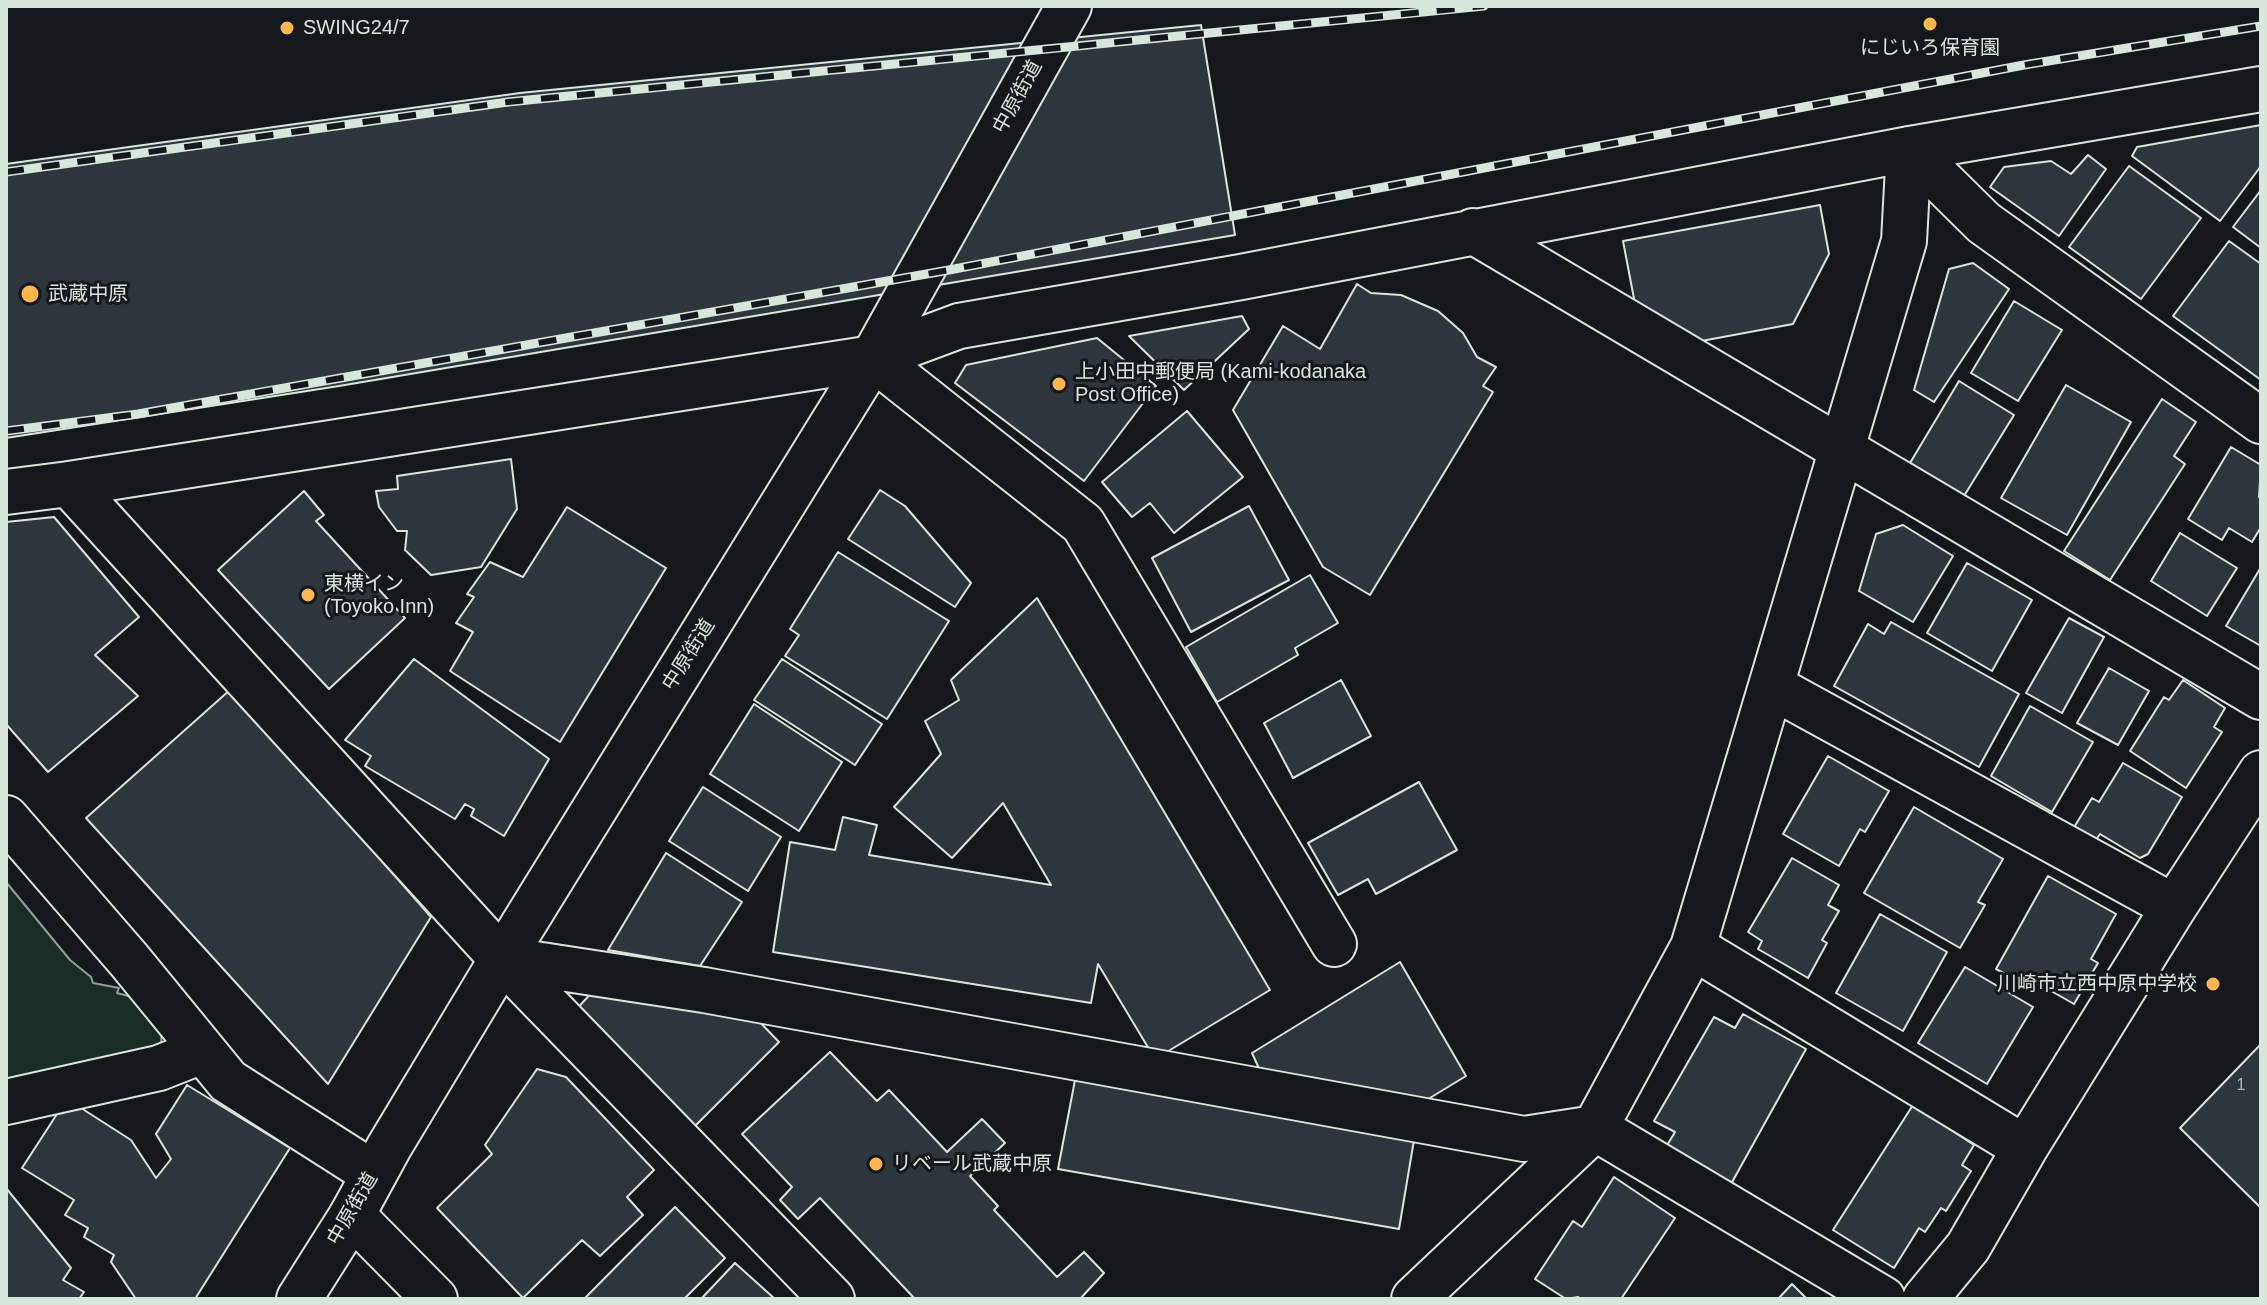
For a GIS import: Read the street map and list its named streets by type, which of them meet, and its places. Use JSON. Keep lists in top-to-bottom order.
{
  "streets": {
    "street": ["中原街道"]
  },
  "places": [
    "にじいろ保育園",
    "SWING24/7",
    "武蔵中原",
    "上小田中郵便局 (Kami-kodanaka Post Office)",
    "東横イン (Toyoko Inn)",
    "川崎市立西中原中学校",
    "リベール武蔵中原"
  ],
  "house_numbers": ["1"]
}
